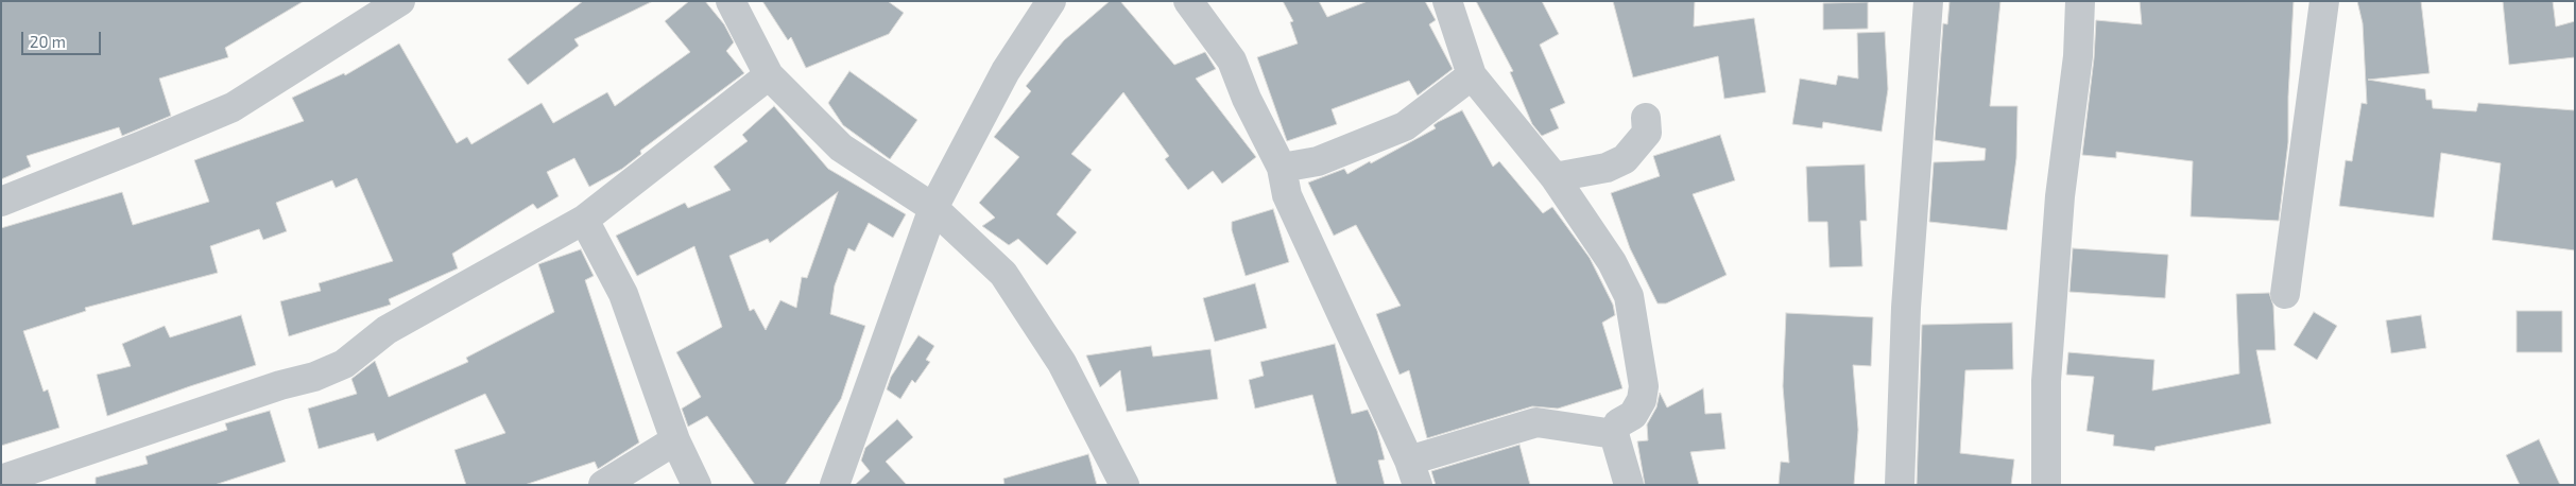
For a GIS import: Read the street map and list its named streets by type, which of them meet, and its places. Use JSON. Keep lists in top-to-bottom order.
{
  "scale_bar": "20 m"
}
